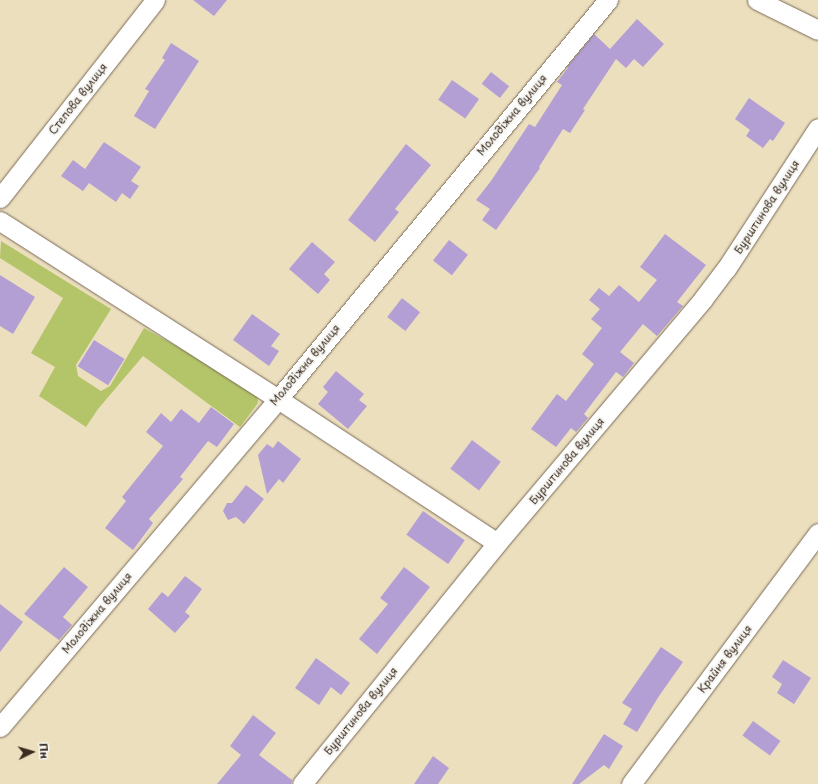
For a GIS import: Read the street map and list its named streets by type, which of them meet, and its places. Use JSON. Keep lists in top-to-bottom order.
{
  "streets": {
    "street": [
      "Степова вулиця",
      "Молодіжна вулиця",
      "Бурштинова вулиця",
      "Крайня вулиця"
    ]
  },
  "north": "right"
}
